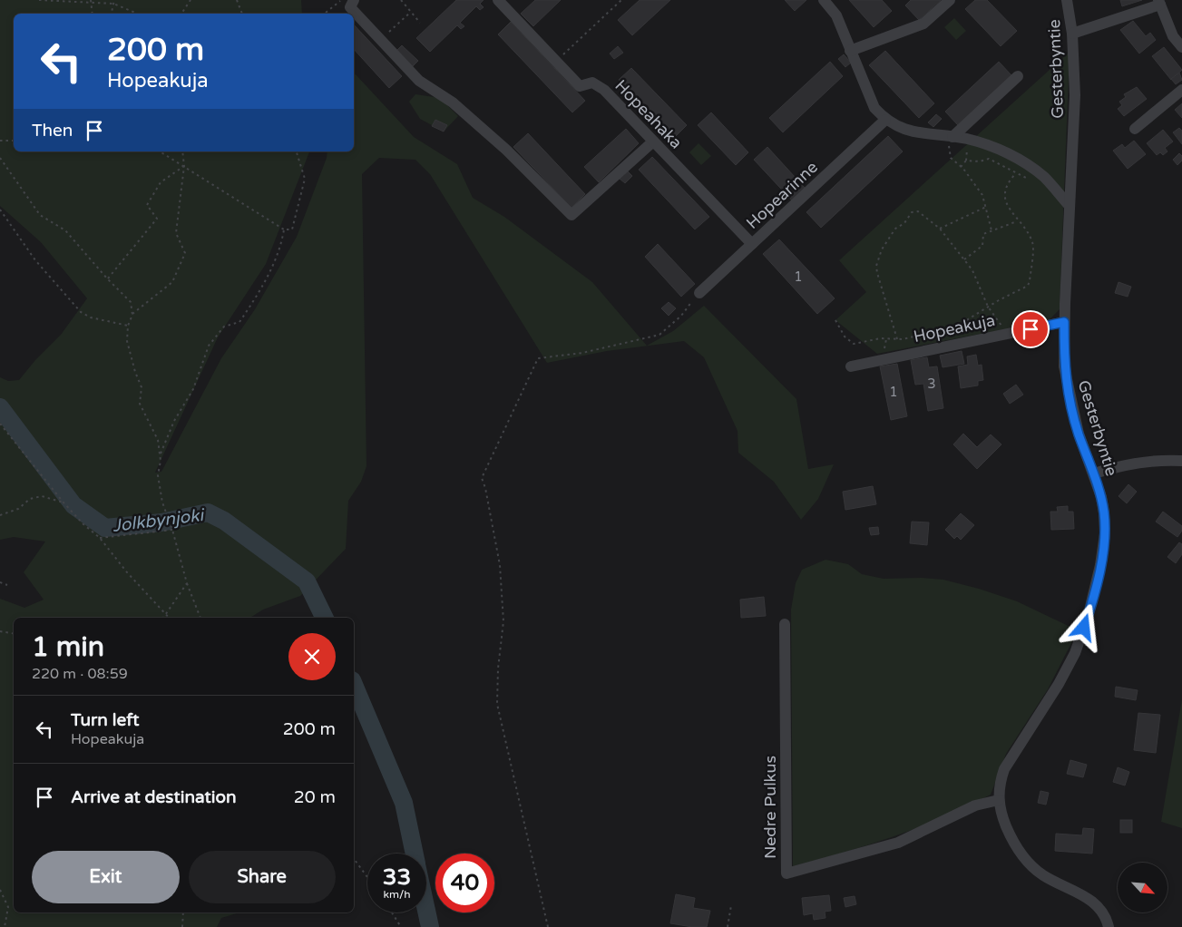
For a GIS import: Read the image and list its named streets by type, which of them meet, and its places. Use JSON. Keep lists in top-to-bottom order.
{
  "streets": {
    "street": [
      "Gesterbyntie",
      "Hopeahaka",
      "Hopearinne",
      "Hopeakuja",
      "Nedre Pulkus"
    ]
  },
  "crossings": [
    ["Gesterbyntie", "Hopeakuja"],
    ["Gesterbyntie", "Nedre Pulkus"],
    ["Hopeahaka", "Hopearinne"]
  ],
  "water": ["Jolkbynjoki"],
  "house_numbers": ["1", "3", "1"],
  "north": "bottom right",
  "page": {
    "turn": ["200 m", "Hopeakuja"],
    "then": "Then",
    "heading": ["1 min", "220 m · 08:59"],
    "list": [
      {
        "name": "Turn left",
        "note": "Hopeakuja",
        "value": "200 m"
      },
      {
        "name": "Arrive at destination",
        "value": "20 m"
      }
    ],
    "buttons": ["Exit", "Share"],
    "speed": "33 km/h",
    "limit": "40"
  }
}
